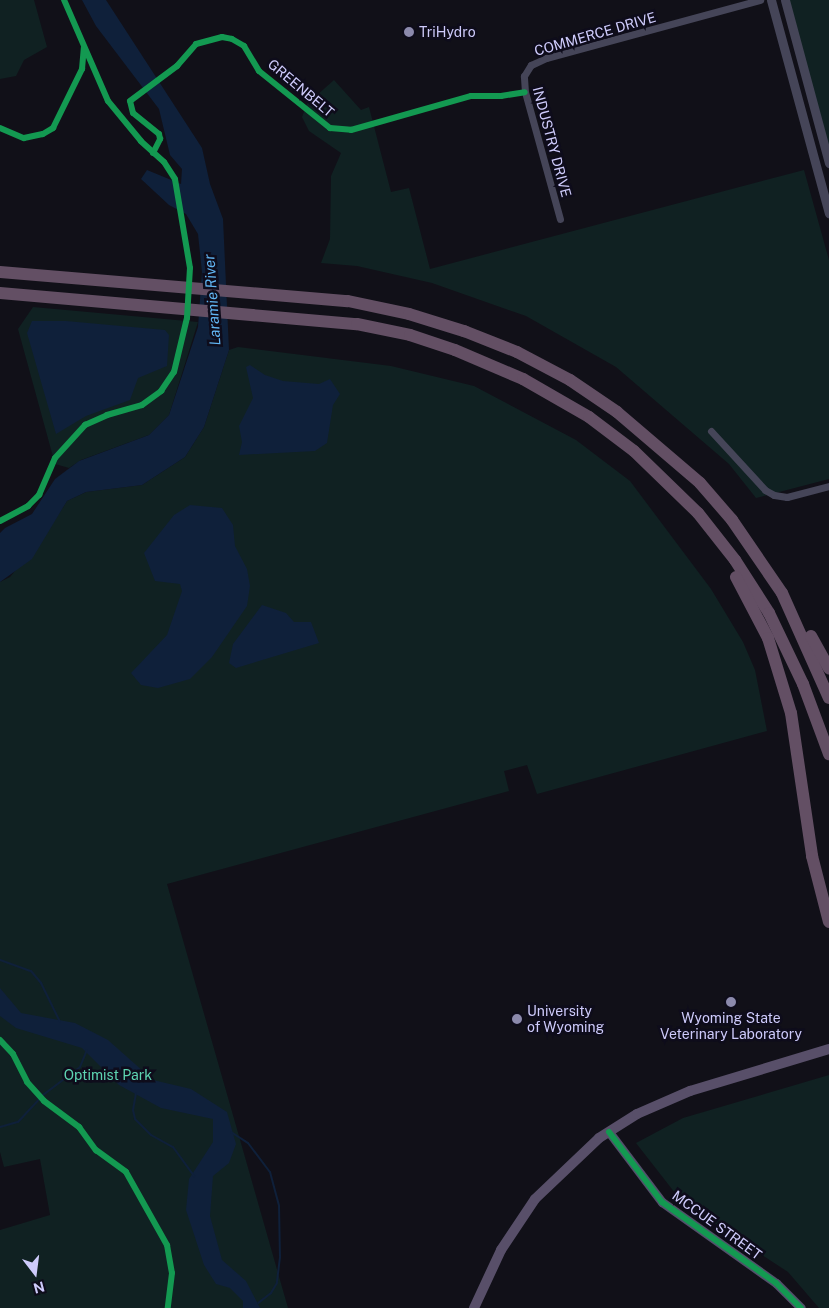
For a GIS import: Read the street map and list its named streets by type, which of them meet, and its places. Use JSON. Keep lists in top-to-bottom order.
{
  "streets": {
    "main road": ["MCCUE STREET"],
    "street": ["COMMERCE DRIVE", "INDUSTRY DRIVE"],
    "cycle path": ["GREENBELT"]
  },
  "crossings": [
    ["COMMERCE DRIVE", "INDUSTRY DRIVE"]
  ],
  "water": ["Laramie River"],
  "parks": ["Optimist Park"],
  "places": ["TriHydro", "Wyoming State Veterinary Laboratory", "University of Wyoming"],
  "north": "bottom"
}
